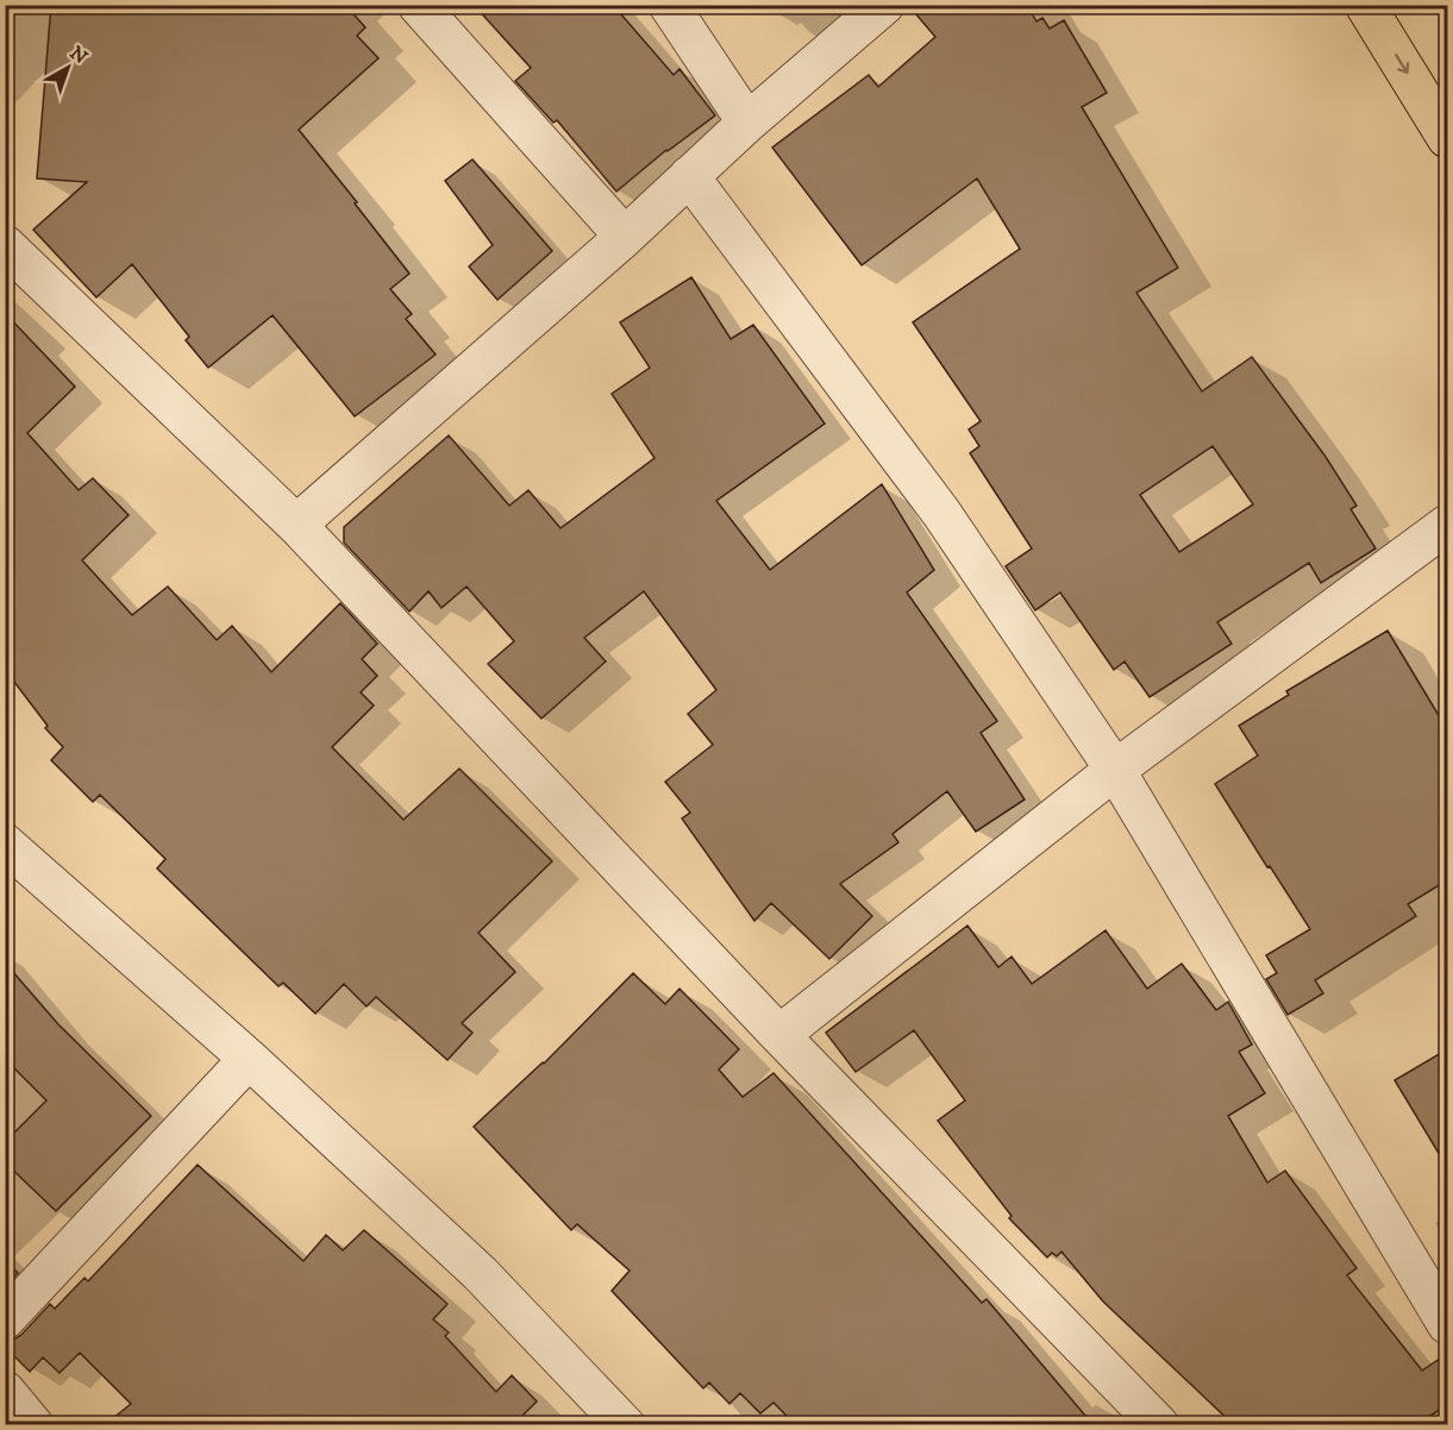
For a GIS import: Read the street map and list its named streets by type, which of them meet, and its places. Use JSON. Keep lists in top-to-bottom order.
{
  "north": "top right"
}
